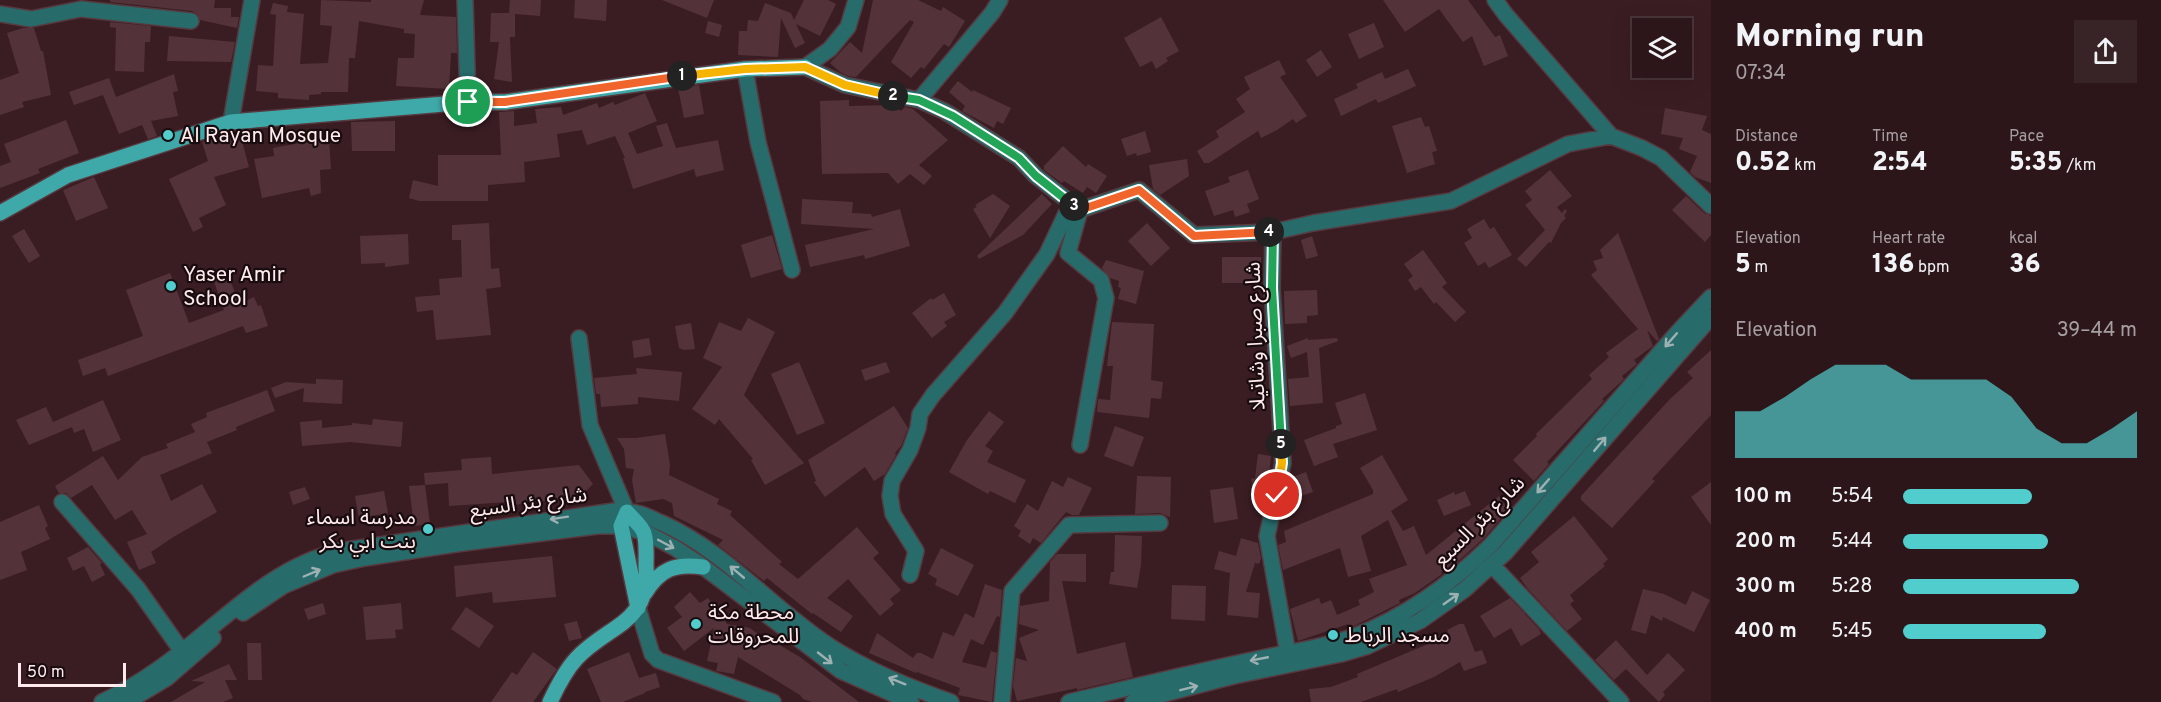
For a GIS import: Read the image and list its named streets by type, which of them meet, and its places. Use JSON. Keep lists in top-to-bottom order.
{
  "streets": {
    "street": ["شارع صبرا وشاتيلا", "شارع بئر السبع"]
  },
  "crossings": [
    ["شارع صبرا وشاتيلا", "شارع بئر السبع"]
  ],
  "places": [
    "Al Rayan Mosque",
    "Yaser Amir School",
    "مدرسة اسماء بنت ابي بكر",
    "محطة مكة للمحروقات",
    "مسجد الرباط"
  ],
  "scale_bar": "50 m",
  "page": {
    "heading": ["Morning run", "07:34"],
    "pins": [
      "1",
      "2",
      "3",
      "4",
      "5"
    ],
    "stats": [
      ["Distance", "0.52 km"],
      ["Time", "2:54"],
      ["Pace", "5:35 /km"],
      ["Elevation", "5 m"],
      ["Heart rate", "136 bpm"],
      ["kcal", "36"]
    ],
    "chart": ["Elevation", "39–44 m"],
    "list": [
      {
        "name": "100 m",
        "note": "5:54"
      },
      {
        "name": "200 m",
        "note": "5:44"
      },
      {
        "name": "300 m",
        "note": "5:28"
      },
      {
        "name": "400 m",
        "note": "5:45"
      }
    ],
    "scale": "50 m"
  }
}
